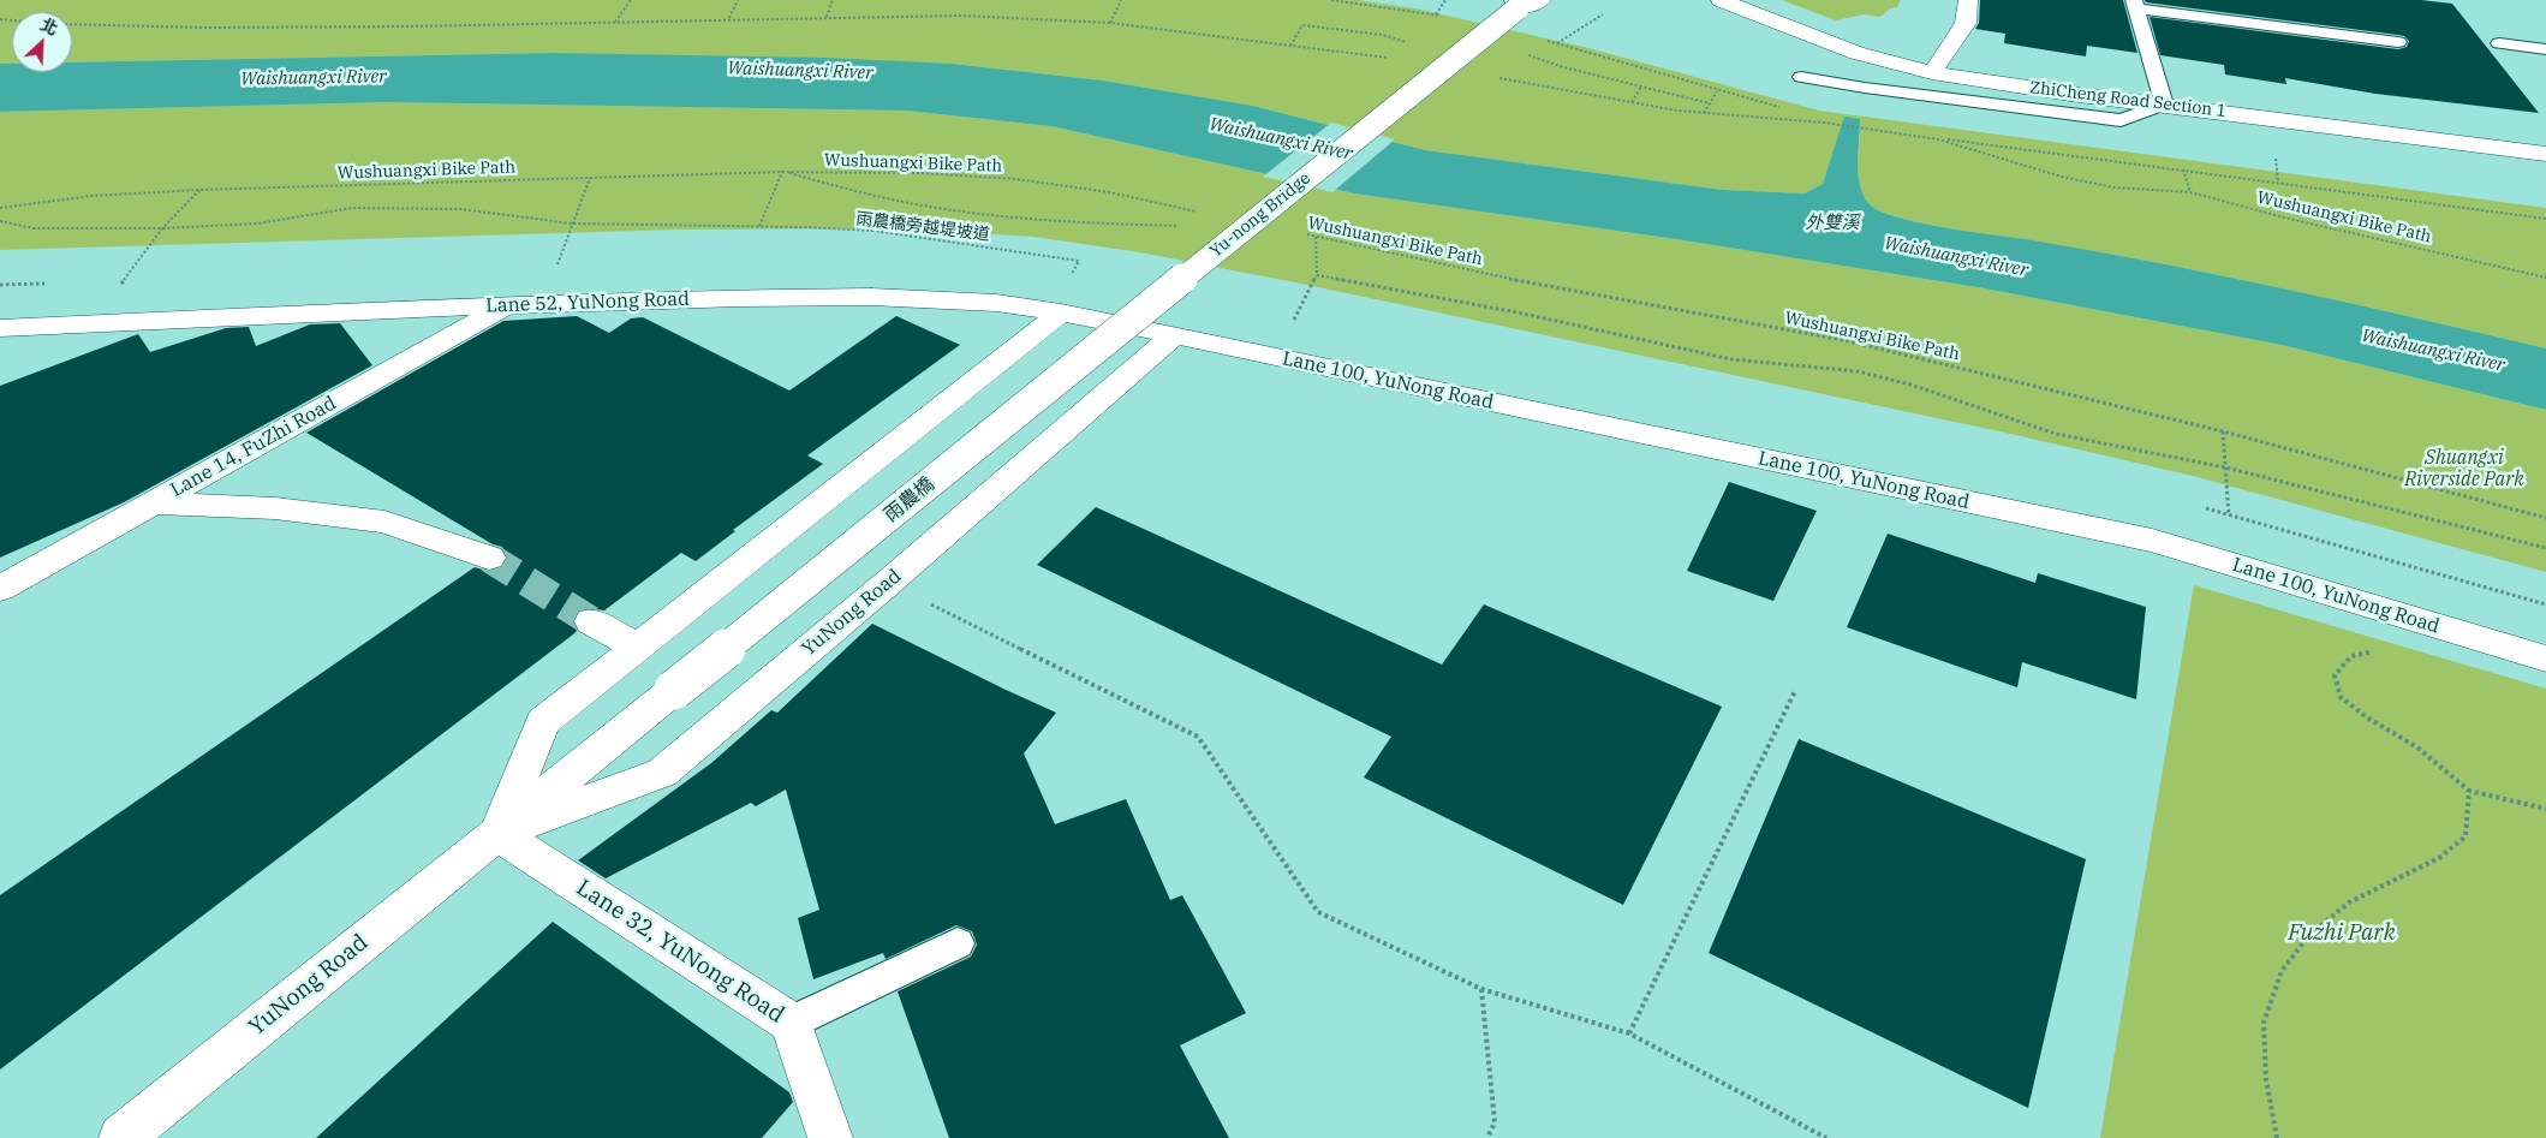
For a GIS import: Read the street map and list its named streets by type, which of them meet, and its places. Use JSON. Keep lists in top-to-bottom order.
{
  "streets": {
    "street": [
      "ZhiCheng Road Section 1",
      "Lane 52, YuNong Road",
      "Lane 100, YuNong Road",
      "Lane 14, FuZhi Road",
      "雨農橋",
      "YuNong Road",
      "Lane 32, YuNong Road"
    ],
    "path": ["Wushuangxi Bike Path", "雨農橋旁越堤坡道"]
  },
  "crossings": [
    ["Lane 52, YuNong Road", "Lane 100, YuNong Road"],
    ["Lane 52, YuNong Road", "Lane 14, FuZhi Road"],
    ["Lane 52, YuNong Road", "YuNong Road"],
    ["Lane 100, YuNong Road", "YuNong Road"],
    ["雨農橋", "YuNong Road"],
    ["YuNong Road", "Lane 32, YuNong Road"]
  ],
  "water": ["Waishuangxi River", "外雙溪"],
  "parks": ["Shuangxi Riverside Park", "Fuzhi Park"],
  "north": "top right"
}
